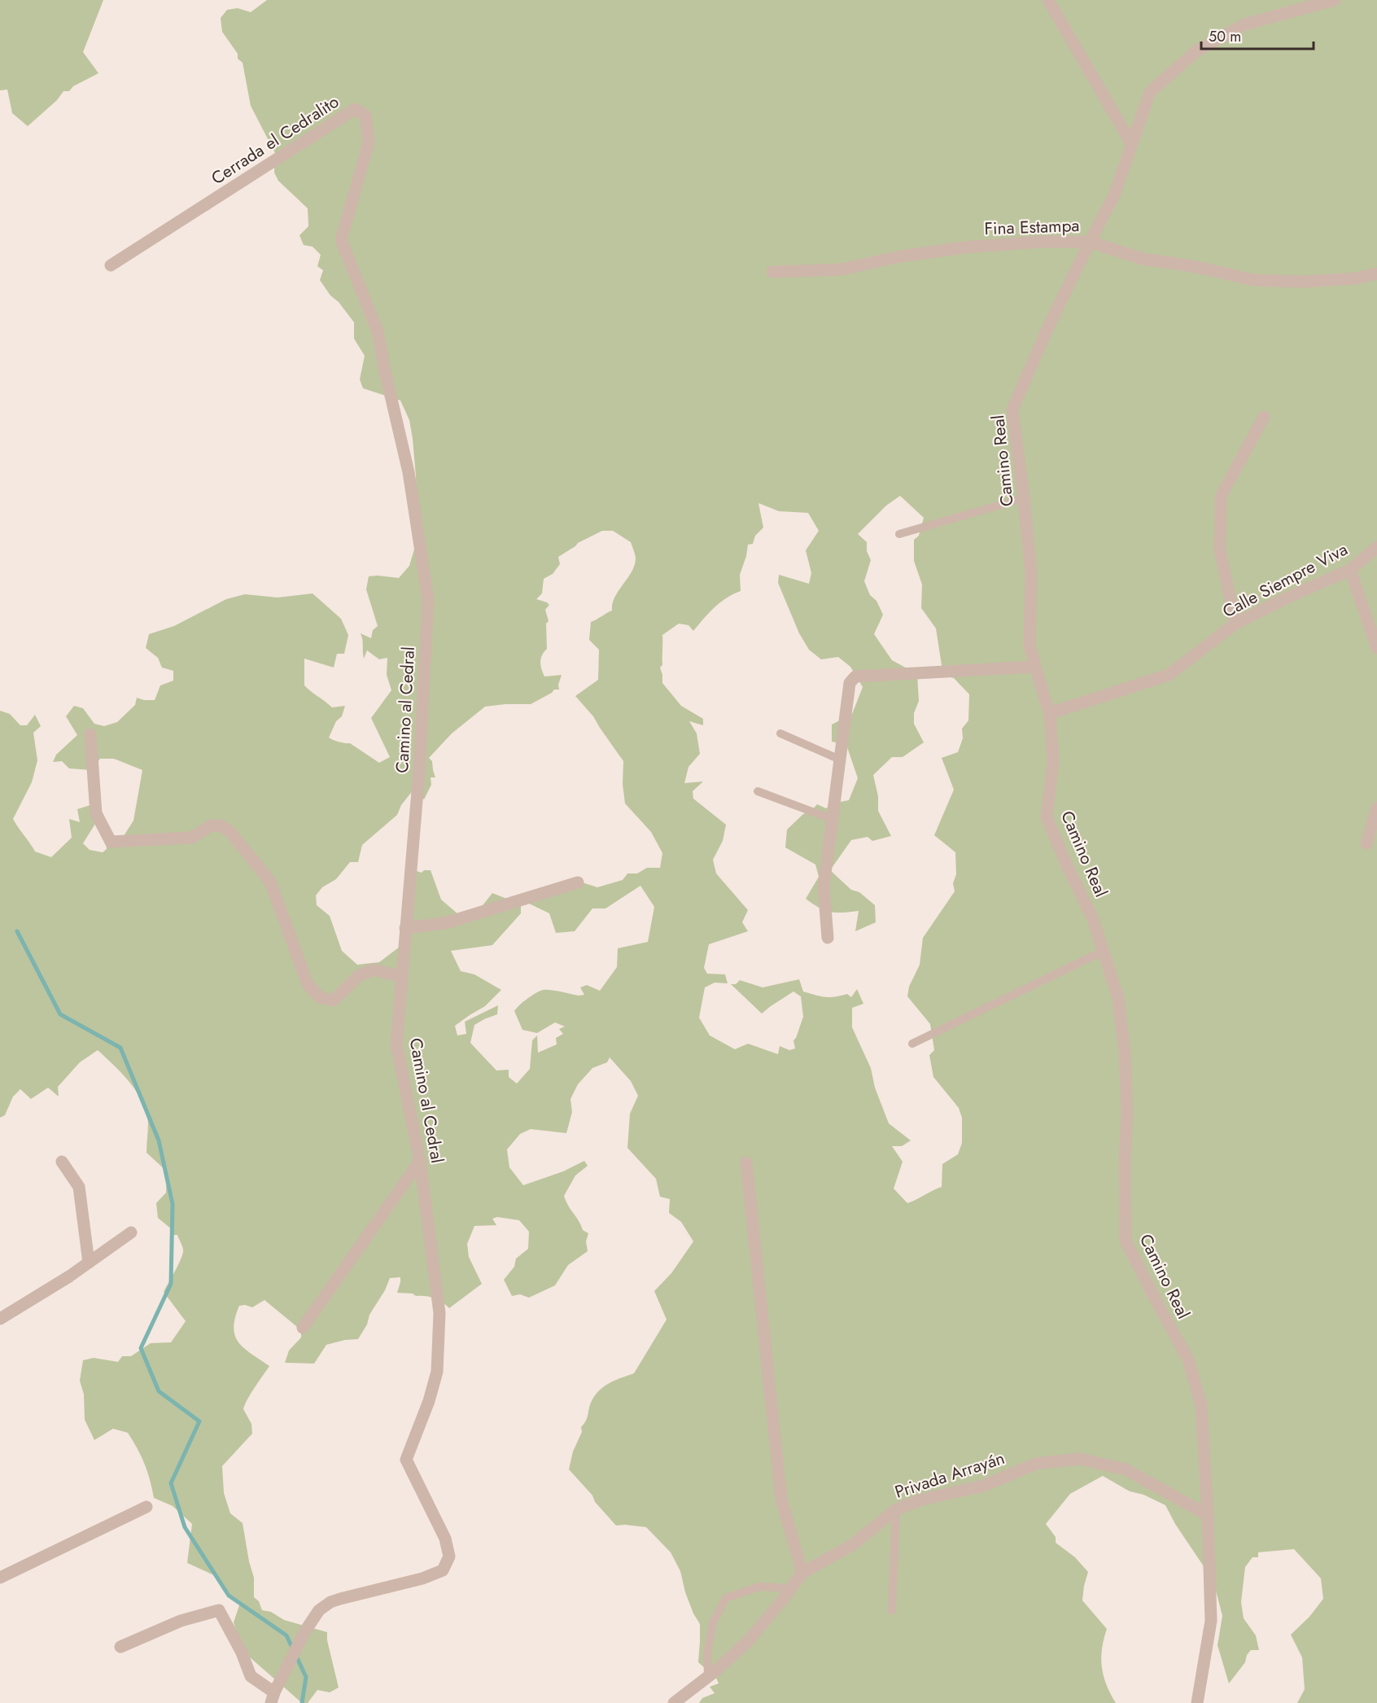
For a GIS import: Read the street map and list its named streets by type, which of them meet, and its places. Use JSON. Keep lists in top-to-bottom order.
{
  "streets": {
    "street": [
      "Cerrada el Cedralito",
      "Fina Estampa",
      "Camino Real",
      "Calle Siempre Viva",
      "Camino al Cedral",
      "Privada Arrayán"
    ]
  },
  "crossings": [
    ["Cerrada el Cedralito", "Camino al Cedral"],
    ["Fina Estampa", "Camino Real"],
    ["Camino Real", "Calle Siempre Viva"],
    ["Camino Real", "Privada Arrayán"]
  ],
  "scale_bar": "50 m"
}
